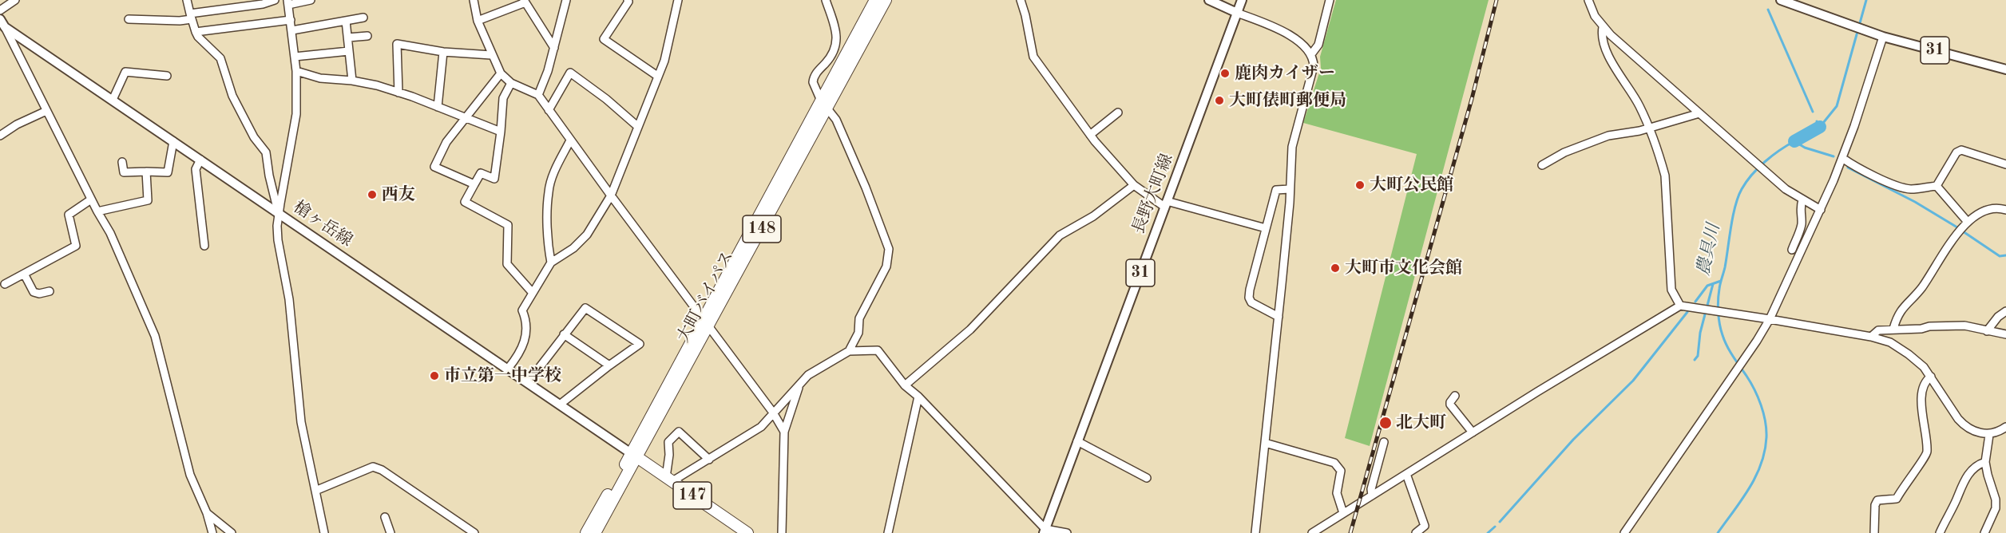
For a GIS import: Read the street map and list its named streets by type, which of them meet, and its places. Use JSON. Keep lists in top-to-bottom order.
{
  "streets": {
    "highway": ["148", "大町バイパス", "147"],
    "main road": ["31", "長野大町線", "槍ヶ岳線"]
  },
  "crossings": [
    ["槍ヶ岳線", "大町バイパス"],
    ["槍ヶ岳線", "147"],
    ["大町バイパス", "147"]
  ],
  "water": ["農具川"],
  "places": [
    "鹿肉カイザー",
    "大町俵町郵便局",
    "大町公民館",
    "西友",
    "大町市文化会館",
    "市立第一中学校",
    "北大町"
  ]
}
